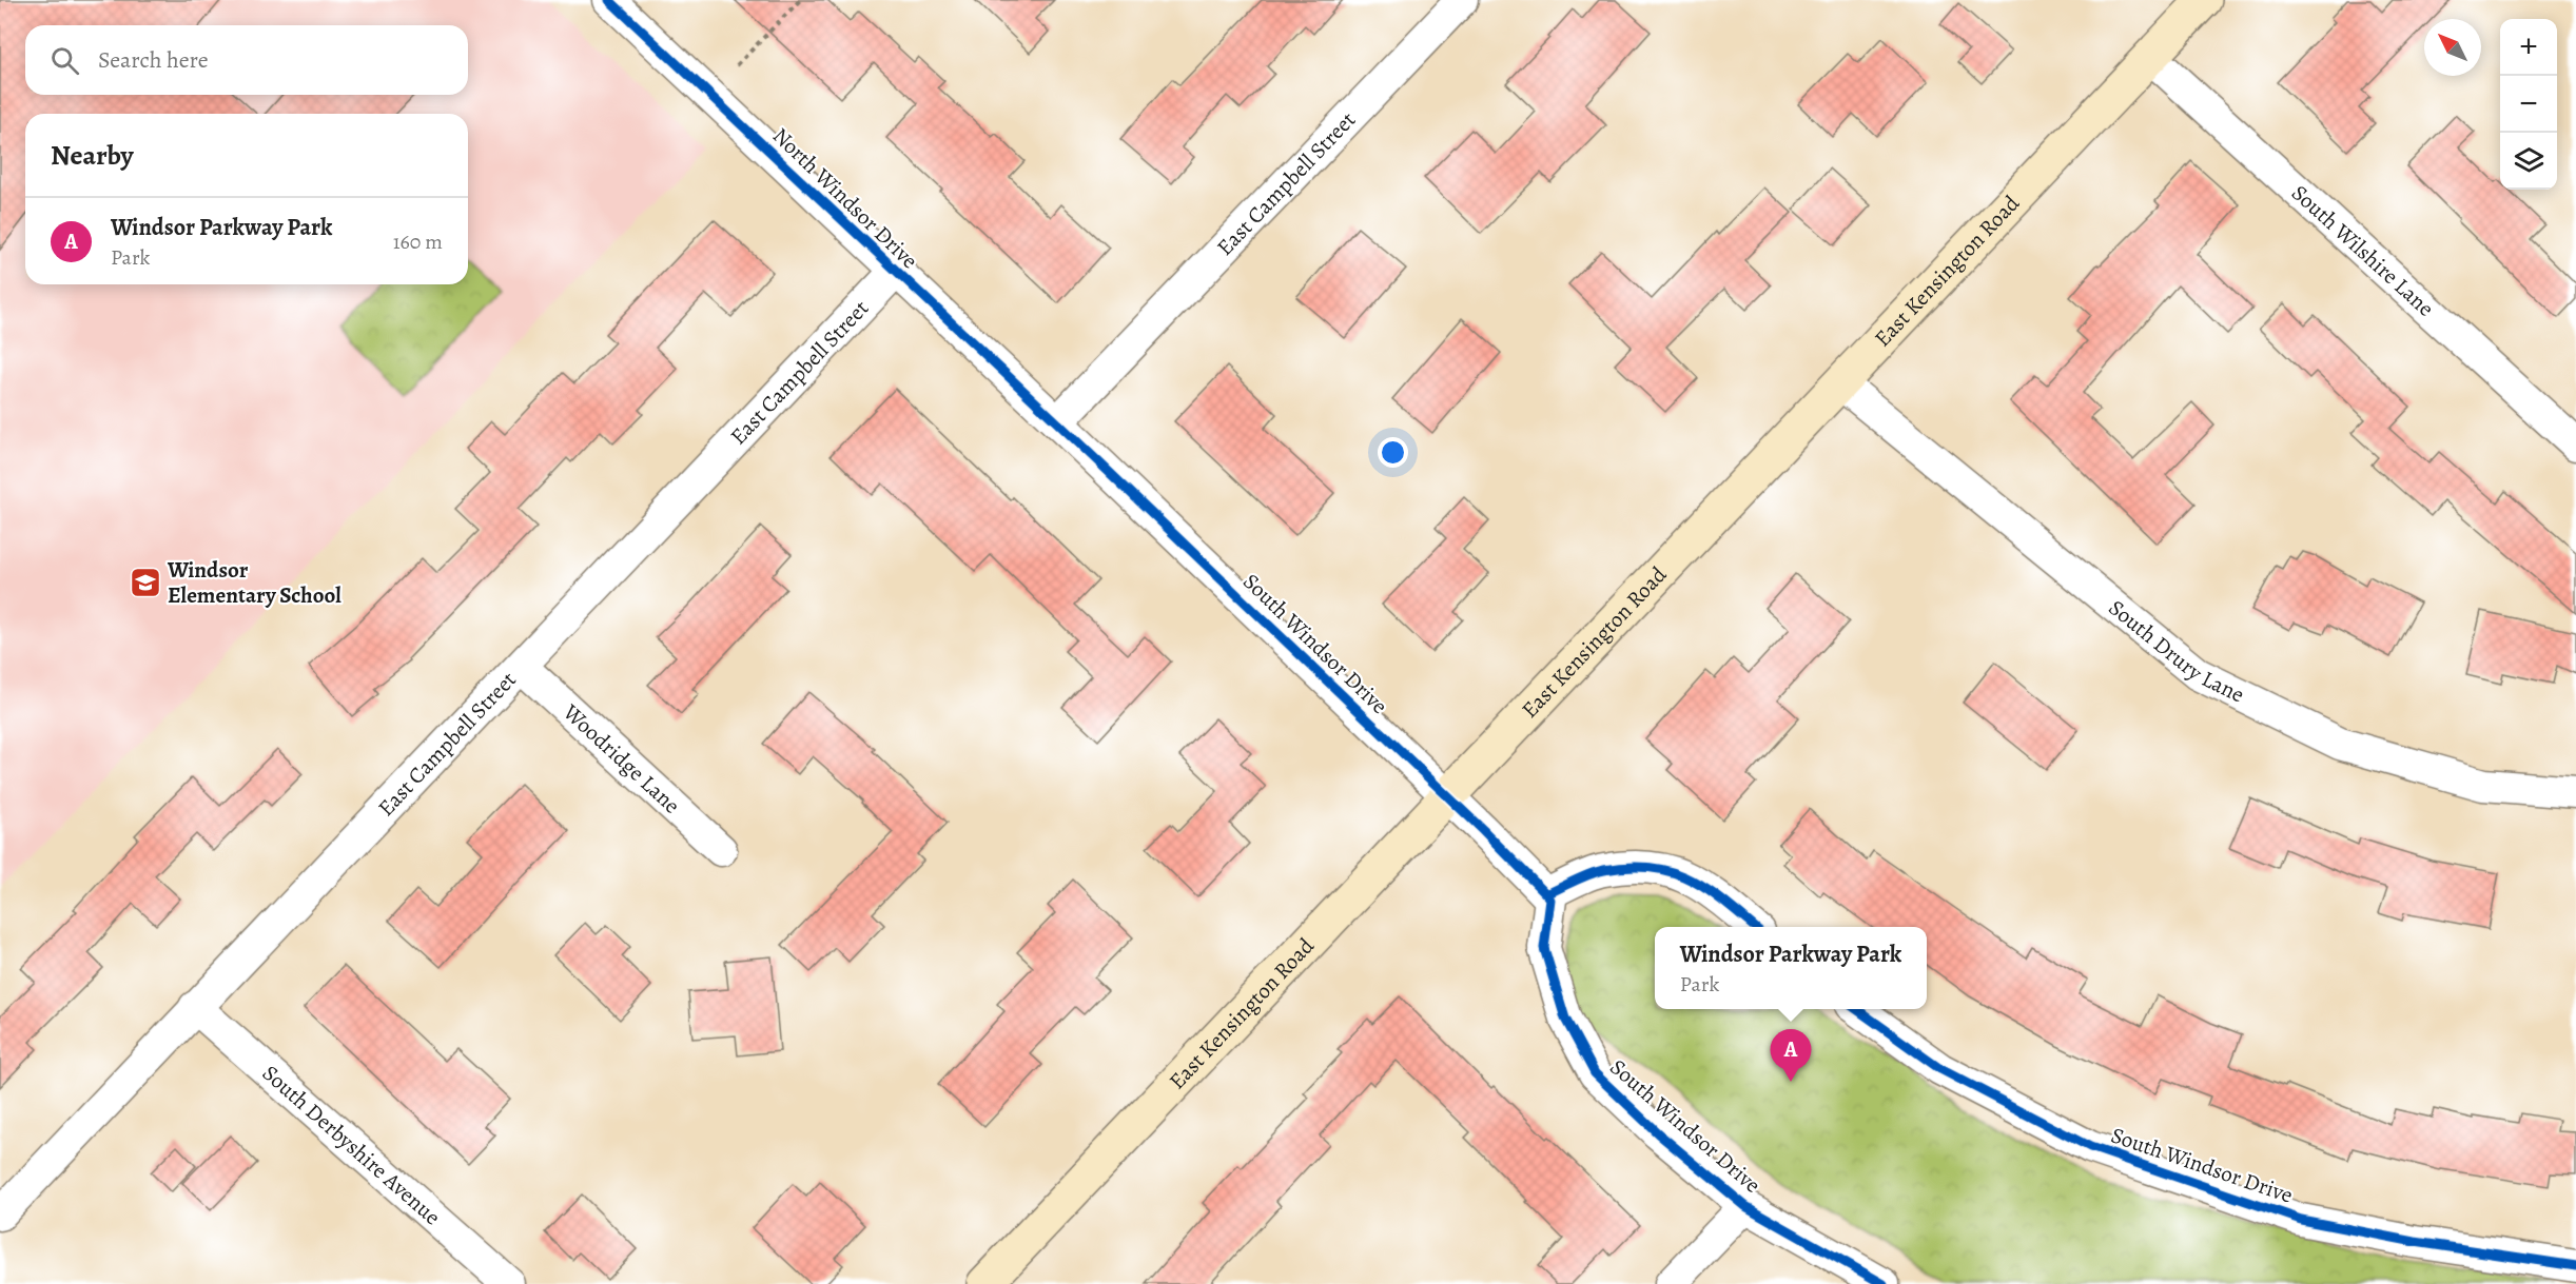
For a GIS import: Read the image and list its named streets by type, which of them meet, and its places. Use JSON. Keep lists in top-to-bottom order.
{
  "streets": {
    "main road": ["East Kensington Road"],
    "street": [
      "East Campbell Street",
      "North Windsor Drive",
      "South Wilshire Lane",
      "South Windsor Drive",
      "South Drury Lane",
      "Woodridge Lane",
      "South Derbyshire Avenue"
    ]
  },
  "crossings": [
    ["East Campbell Street", "North Windsor Drive"],
    ["East Campbell Street", "South Windsor Drive"],
    ["East Campbell Street", "Woodridge Lane"],
    ["East Campbell Street", "South Derbyshire Avenue"],
    ["North Windsor Drive", "South Windsor Drive"],
    ["South Wilshire Lane", "East Kensington Road"],
    ["East Kensington Road", "South Windsor Drive"],
    ["East Kensington Road", "South Drury Lane"]
  ],
  "places": {
    "school or university": ["Windsor Elementary School"]
  },
  "north": "top left",
  "page": {
    "map_buttons": ["+", "−"],
    "search": "Search here",
    "heading": "Nearby",
    "list": [
      {
        "mark": "A",
        "name": "Windsor Parkway Park",
        "note": "Park",
        "value": "160 m"
      }
    ],
    "popup": ["Windsor Parkway Park", "Park"],
    "pins": "A"
  }
}
